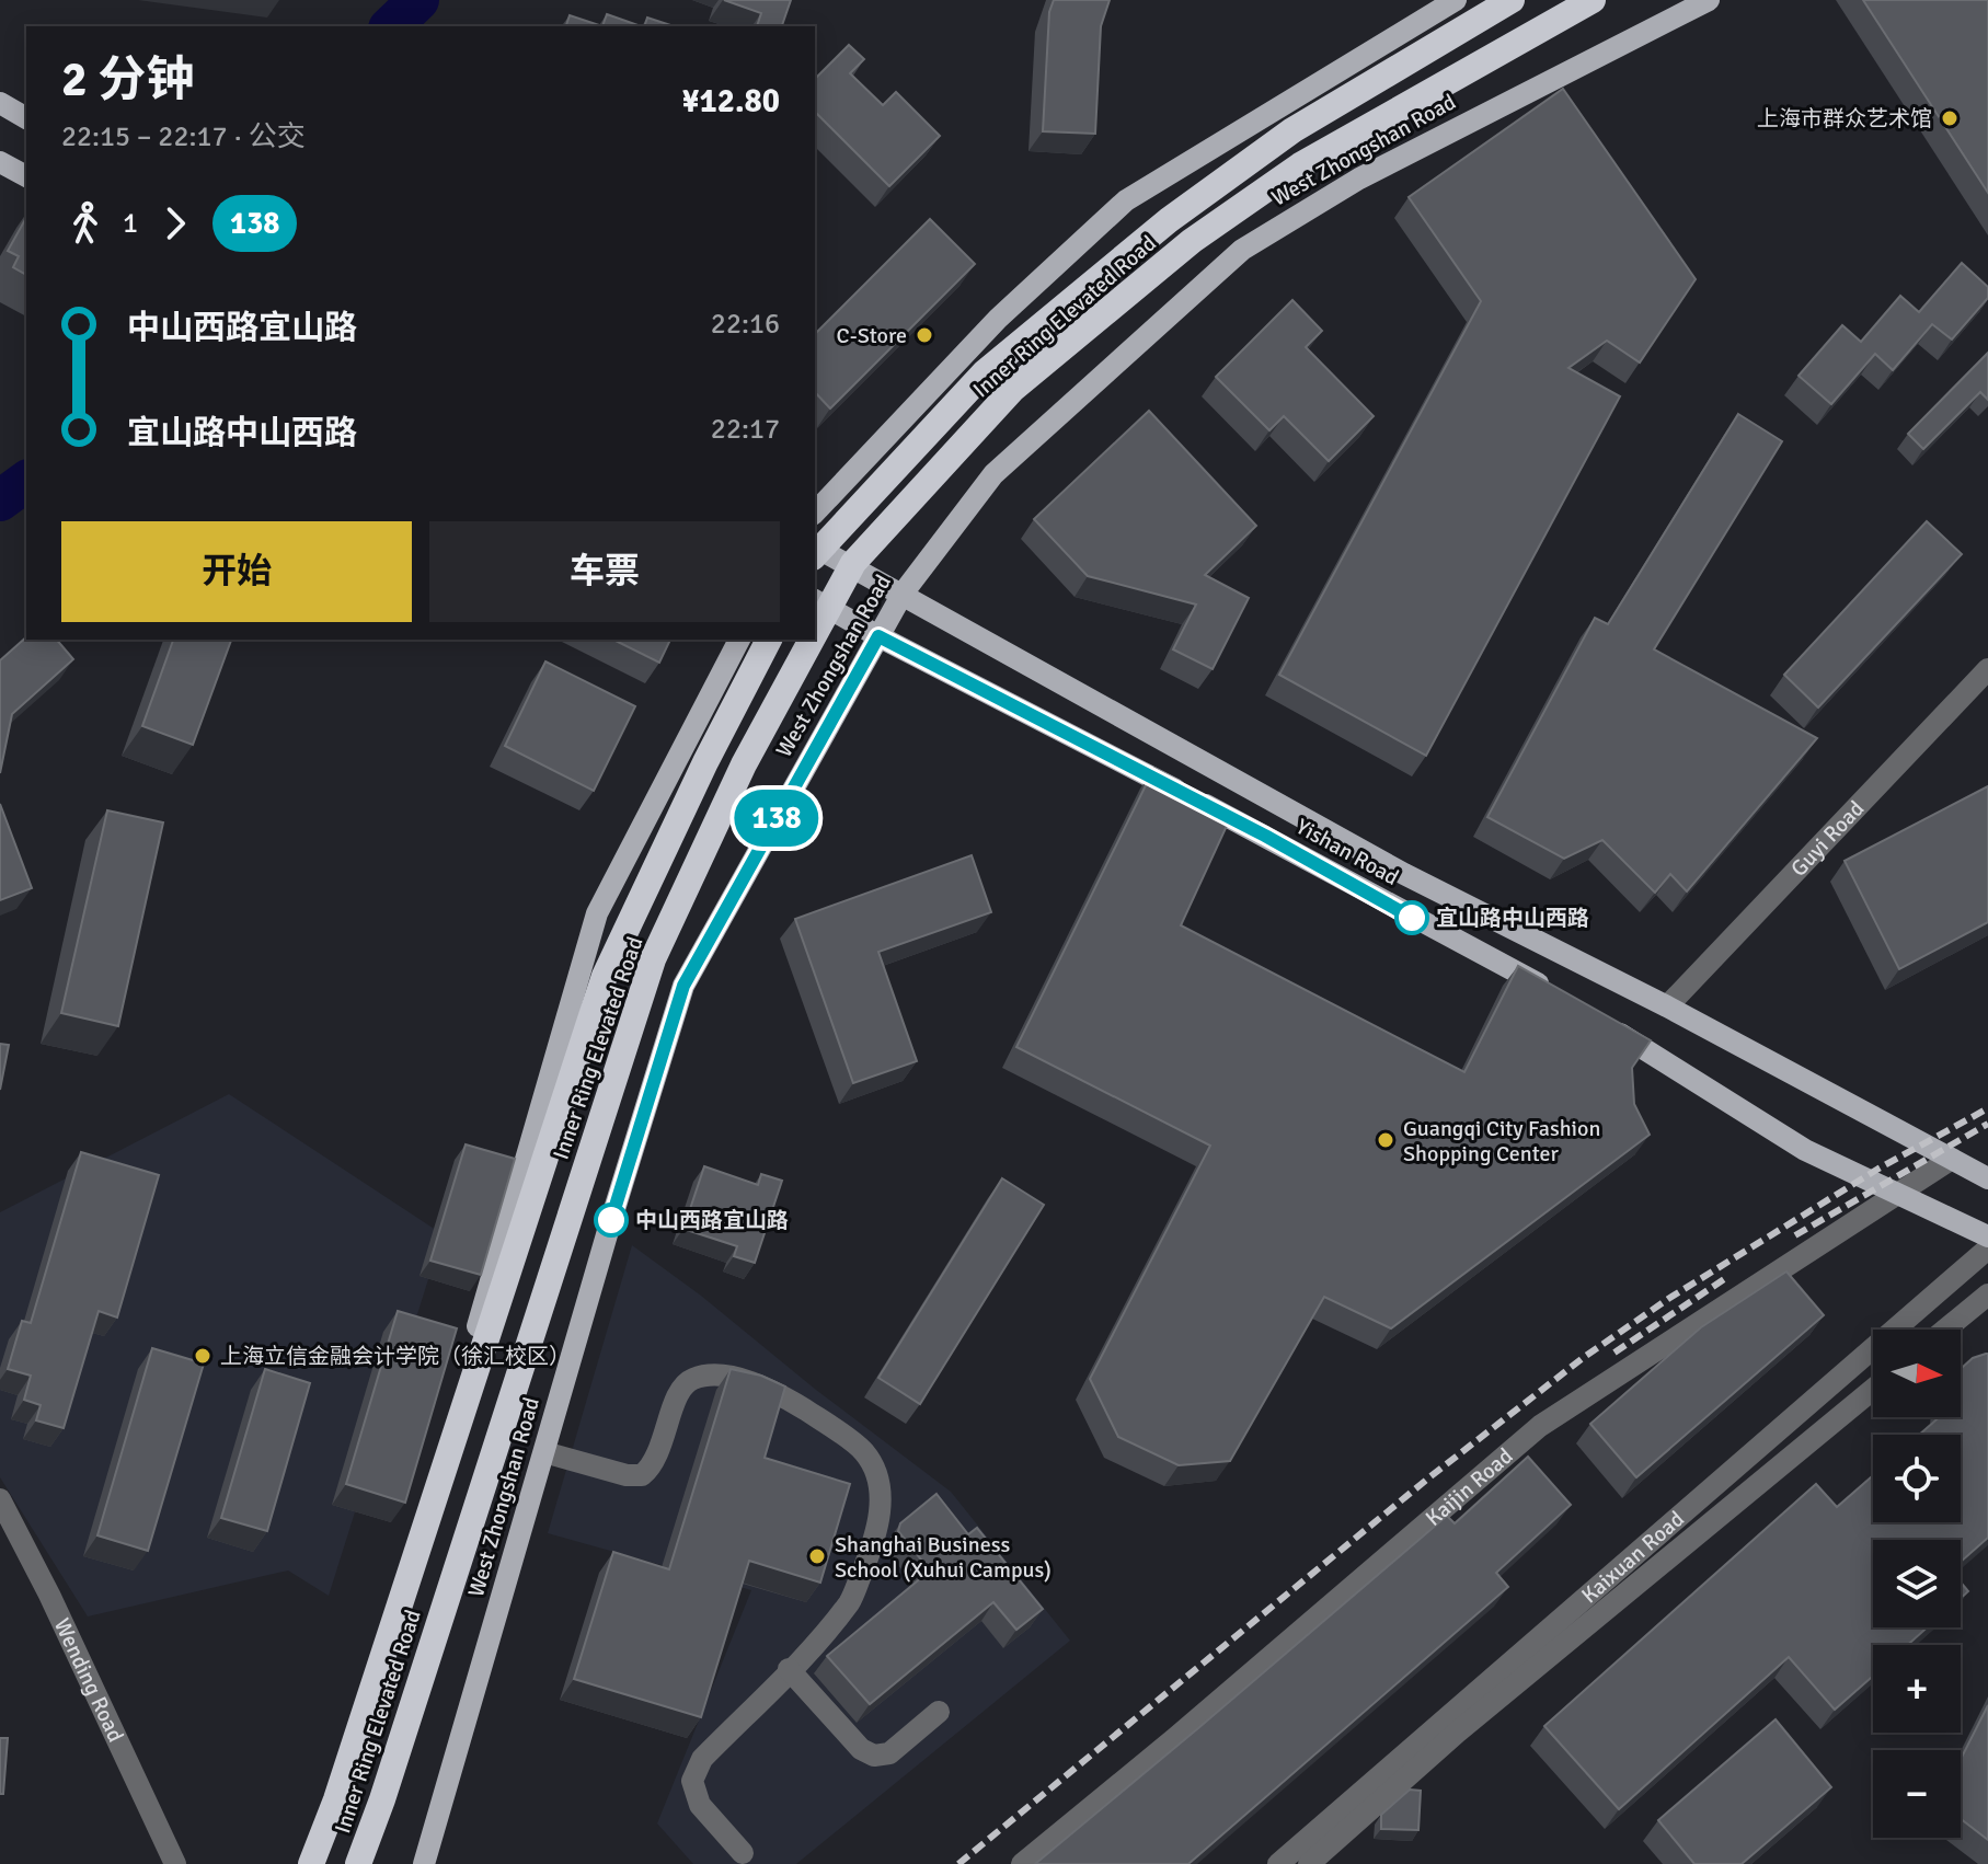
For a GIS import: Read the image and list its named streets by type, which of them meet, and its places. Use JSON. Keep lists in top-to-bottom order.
{
  "streets": {
    "highway": ["Inner Ring Elevated Road"],
    "main road": ["West Zhongshan Road", "Yishan Road"],
    "street": [
      "Guyi Road",
      "Kaijin Road",
      "Kaixuan Road",
      "Wending Road"
    ]
  },
  "crossings": [
    ["West Zhongshan Road", "Yishan Road"],
    ["Guyi Road", "Yishan Road"],
    ["Yishan Road", "Kaijin Road"]
  ],
  "places": [
    "上海市群众艺术馆",
    "C-Store",
    "宜山路中山西路",
    "Guangqi City Fashion Shopping Center",
    "中山西路宜山路",
    "上海立信金融会计学院（徐汇校区）",
    "Shanghai Business School (Xuhui Campus)"
  ],
  "lines": ["bus line 138"],
  "north": "right",
  "page": {
    "on_map": "138",
    "heading": ["2 分钟", "22:15 – 22:17 · 公交", "¥12.80"],
    "legs": ["1", "138"],
    "list": [
      {
        "name": "中山西路宜山路",
        "value": "22:16"
      },
      {
        "name": "宜山路中山西路",
        "value": "22:17"
      }
    ],
    "buttons": ["开始", "车票"],
    "map_buttons": ["+", "−"]
  }
}
